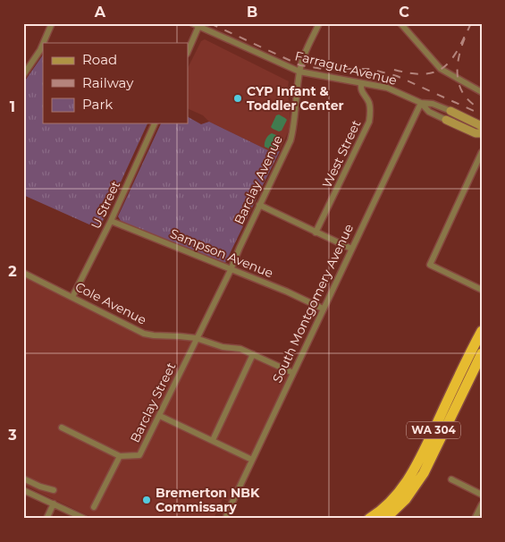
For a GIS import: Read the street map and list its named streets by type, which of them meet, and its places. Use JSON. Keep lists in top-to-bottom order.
{
  "streets": {
    "highway": ["WA 304"],
    "street": [
      "Farragut Avenue",
      "West Street",
      "Barclay Avenue",
      "U Street",
      "Sampson Avenue",
      "Cole Avenue",
      "South Montgomery Avenue",
      "Barclay Street"
    ]
  },
  "crossings": [
    ["Farragut Avenue", "West Street"],
    ["Farragut Avenue", "Barclay Avenue"],
    ["Farragut Avenue", "South Montgomery Avenue"],
    ["Barclay Avenue", "Sampson Avenue"],
    ["Barclay Avenue", "Cole Avenue"],
    ["Barclay Avenue", "Barclay Street"],
    ["U Street", "Sampson Avenue"],
    ["U Street", "Cole Avenue"],
    ["Sampson Avenue", "South Montgomery Avenue"],
    ["Cole Avenue", "South Montgomery Avenue"],
    ["Cole Avenue", "Barclay Street"]
  ],
  "places": ["CYP Infant & Toddler Center", "Bremerton NBK Commissary"],
  "legend": ["Road", "Railway", "Park"],
  "grid": {
    "columns": ["A", "B", "C"],
    "rows": ["1", "2", "3"]
  }
}
